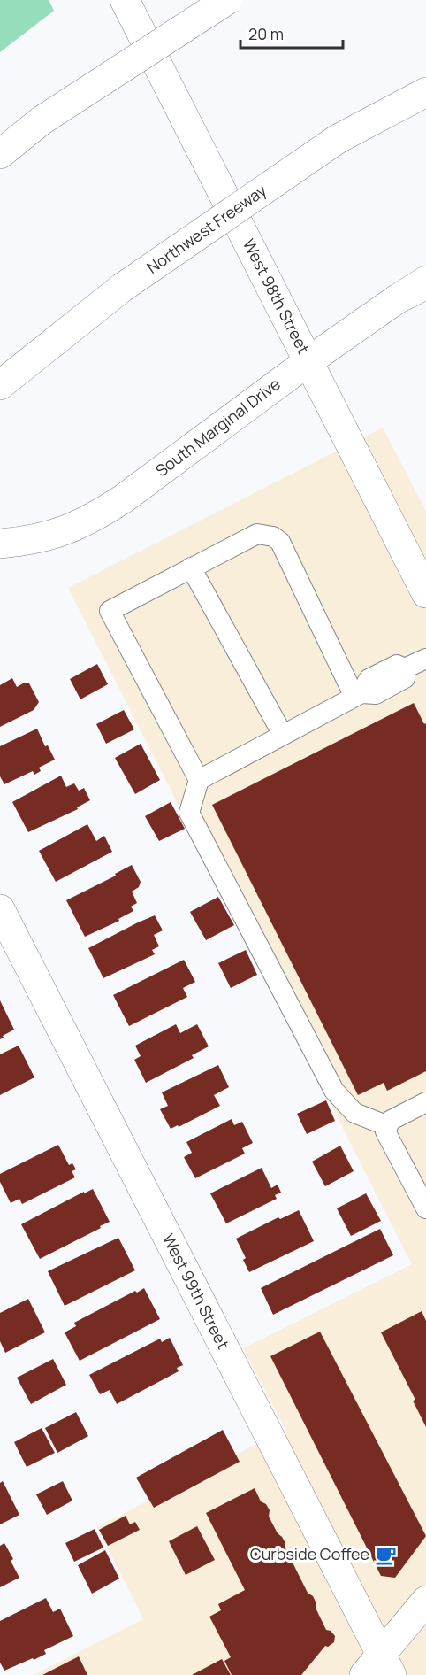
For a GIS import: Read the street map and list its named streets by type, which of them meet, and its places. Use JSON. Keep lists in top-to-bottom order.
{
  "streets": {
    "main road": [
      "Northwest Freeway",
      "West 98th Street",
      "South Marginal Drive",
      "West 99th Street"
    ]
  },
  "crossings": [
    ["West 98th Street", "South Marginal Drive"]
  ],
  "places": {
    "cafe": ["Curbside Coffee"]
  },
  "scale_bar": "20 m"
}
